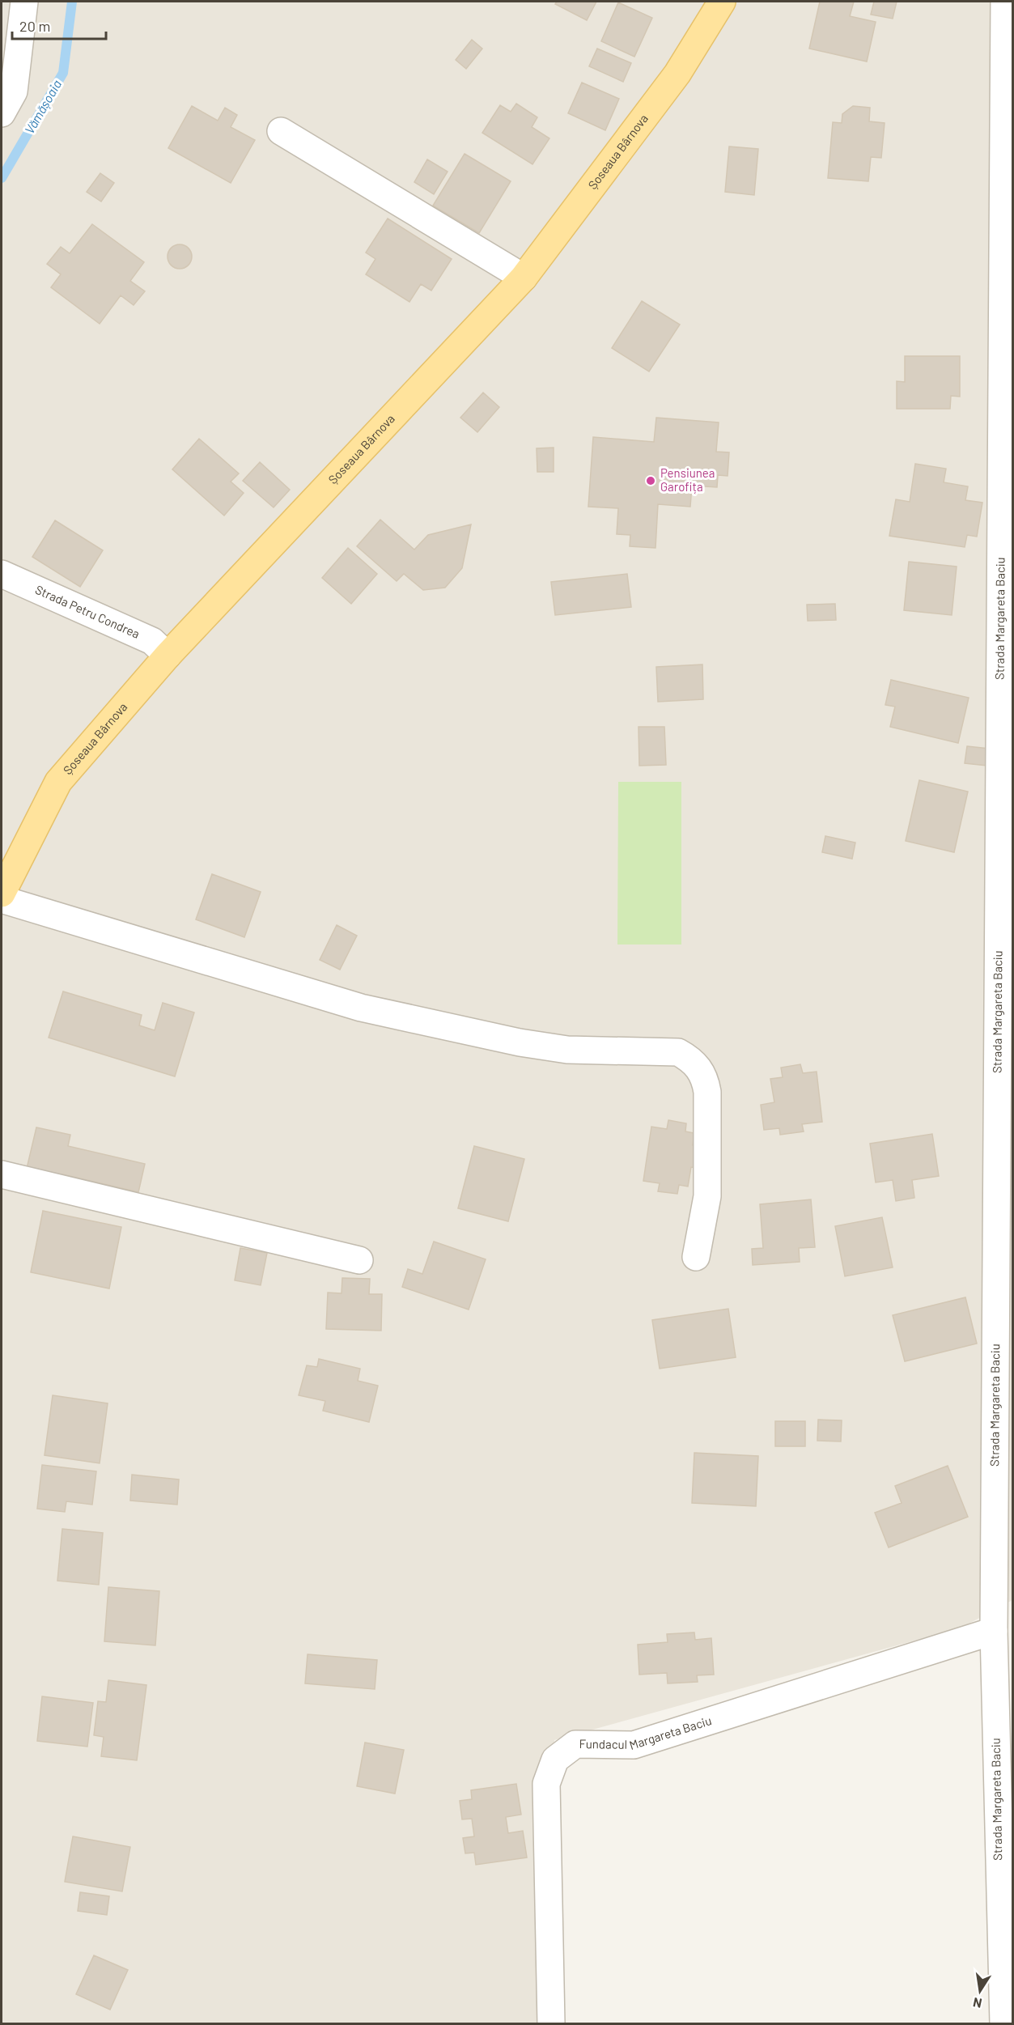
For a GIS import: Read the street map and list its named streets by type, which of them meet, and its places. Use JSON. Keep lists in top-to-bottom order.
{
  "streets": {
    "main road": ["Șoseaua Bârnova"],
    "street": ["Strada Petru Condrea", "Strada Margareta Baciu", "Fundacul Margareta Baciu"]
  },
  "crossings": [
    ["Șoseaua Bârnova", "Strada Petru Condrea"],
    ["Strada Margareta Baciu", "Fundacul Margareta Baciu"]
  ],
  "water": ["Vămășoaia"],
  "places": ["Pensiunea Garofița"],
  "scale_bar": "20 m",
  "north": "bottom"
}
